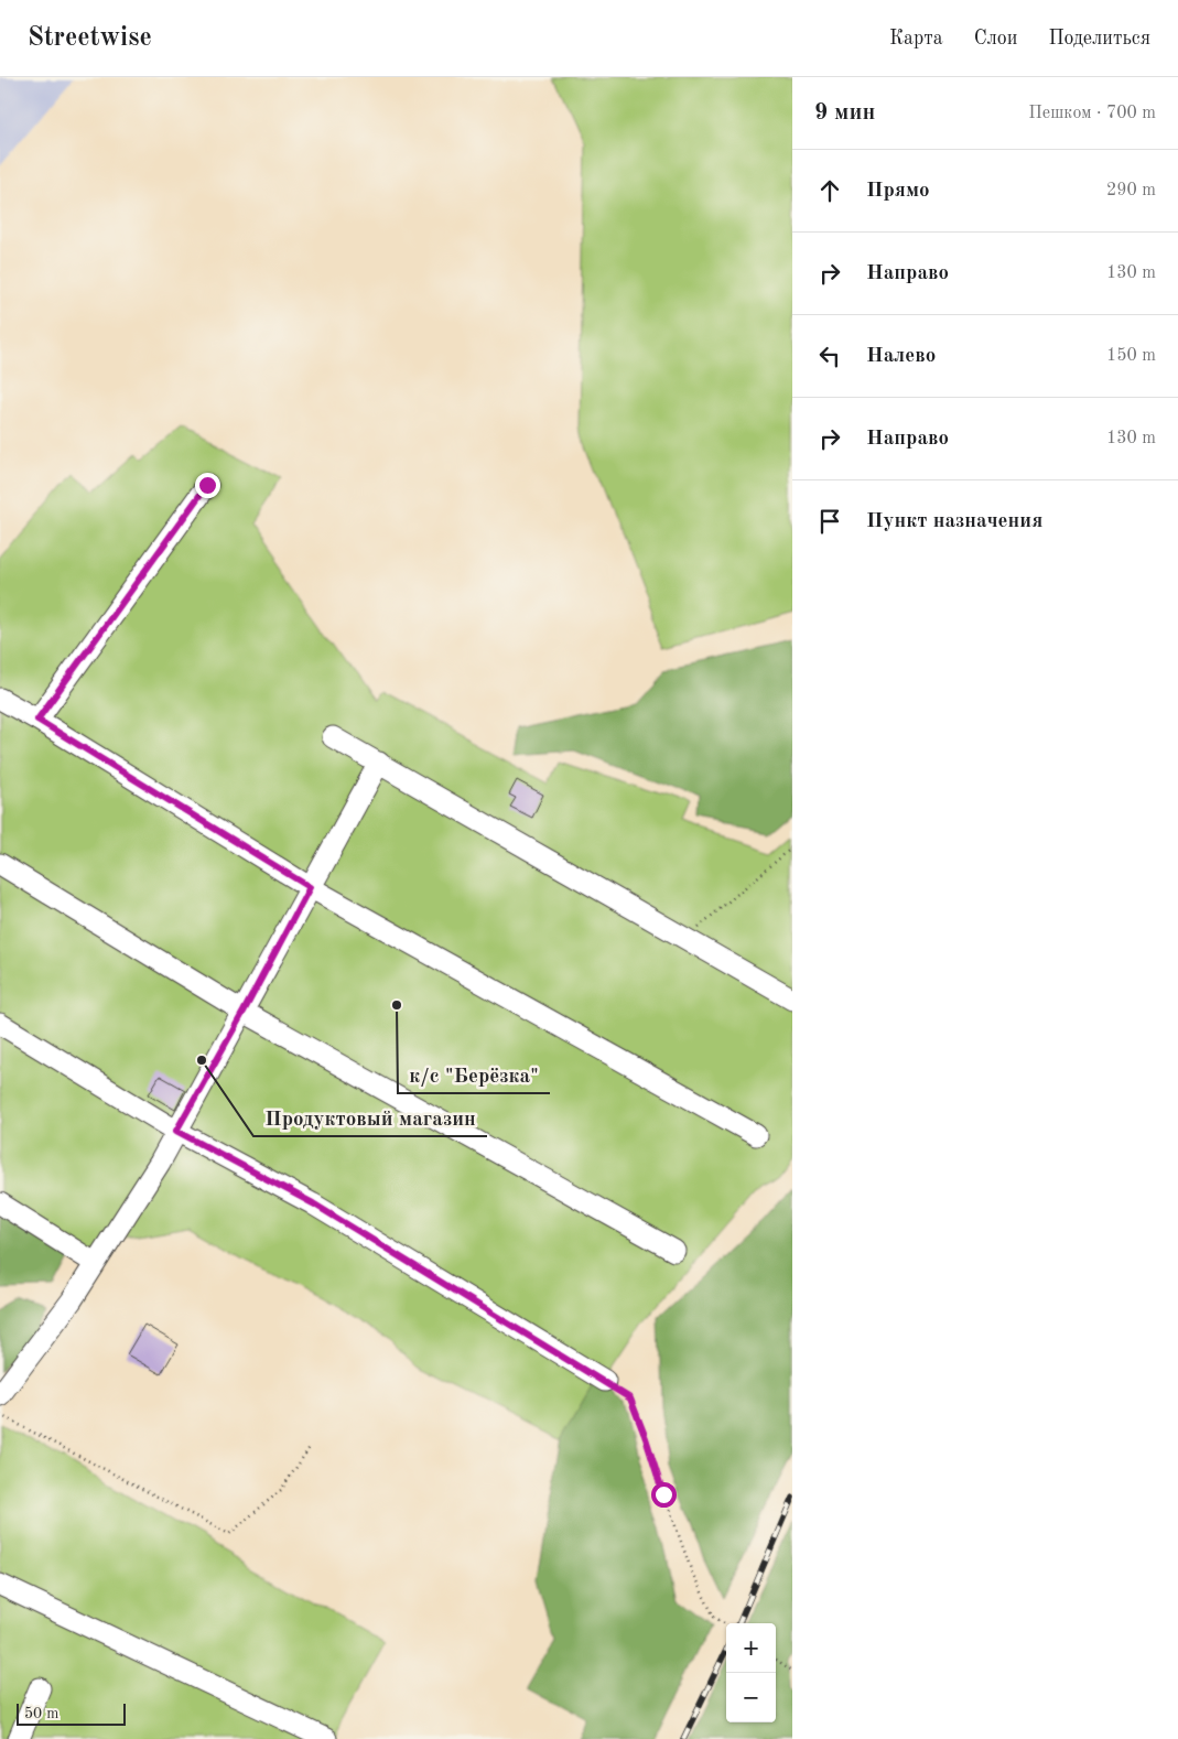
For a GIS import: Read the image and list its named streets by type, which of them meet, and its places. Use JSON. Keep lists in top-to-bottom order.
{
  "places": ["к/с \"Берёзка\"", "Продуктовый магазин"],
  "scale_bar": "50 m",
  "page": {
    "header": "Streetwise",
    "nav": ["Карта", "Слои", "Поделиться"],
    "heading": ["9 мин", "Пешком · 700 m"],
    "list": [
      ["Прямо", "290 m"],
      ["Направо", "130 m"],
      ["Налево", "150 m"],
      ["Направо", "130 m"],
      "Пункт назначения"
    ],
    "map_buttons": ["+", "−"],
    "scale": "50 m"
  }
}
